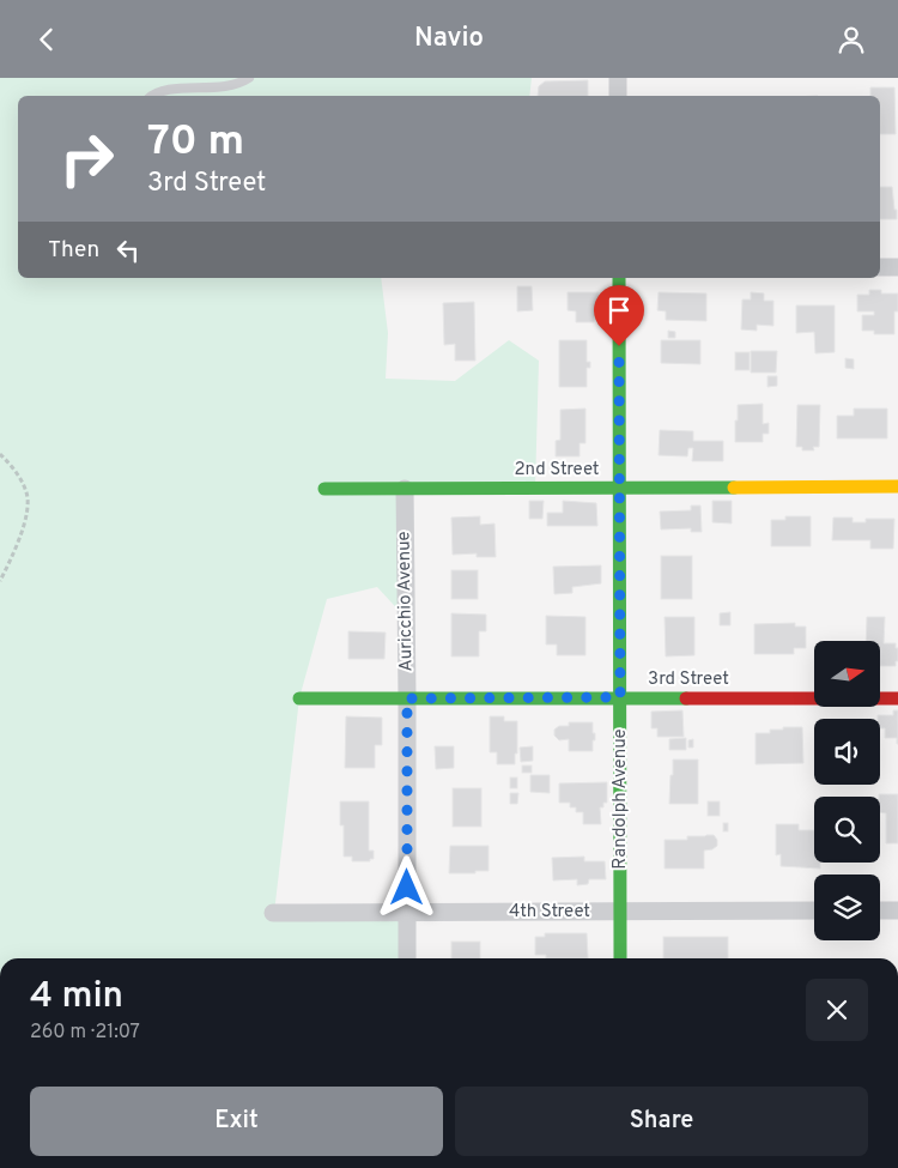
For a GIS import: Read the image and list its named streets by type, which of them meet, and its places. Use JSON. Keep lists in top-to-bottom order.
{
  "streets": {
    "street": [
      "2nd Street",
      "Auricchio Avenue",
      "3rd Street",
      "Randolph Avenue",
      "4th Street"
    ]
  },
  "crossings": [
    ["2nd Street", "Auricchio Avenue"],
    ["2nd Street", "Randolph Avenue"],
    ["Auricchio Avenue", "3rd Street"],
    ["Auricchio Avenue", "4th Street"],
    ["3rd Street", "Randolph Avenue"],
    ["Randolph Avenue", "4th Street"]
  ],
  "north": "right",
  "page": {
    "header": "Navio",
    "turn": ["70 m", "3rd Street"],
    "then": "Then",
    "heading": ["4 min", "260 m · 21:07"],
    "buttons": ["Exit", "Share"]
  }
}
